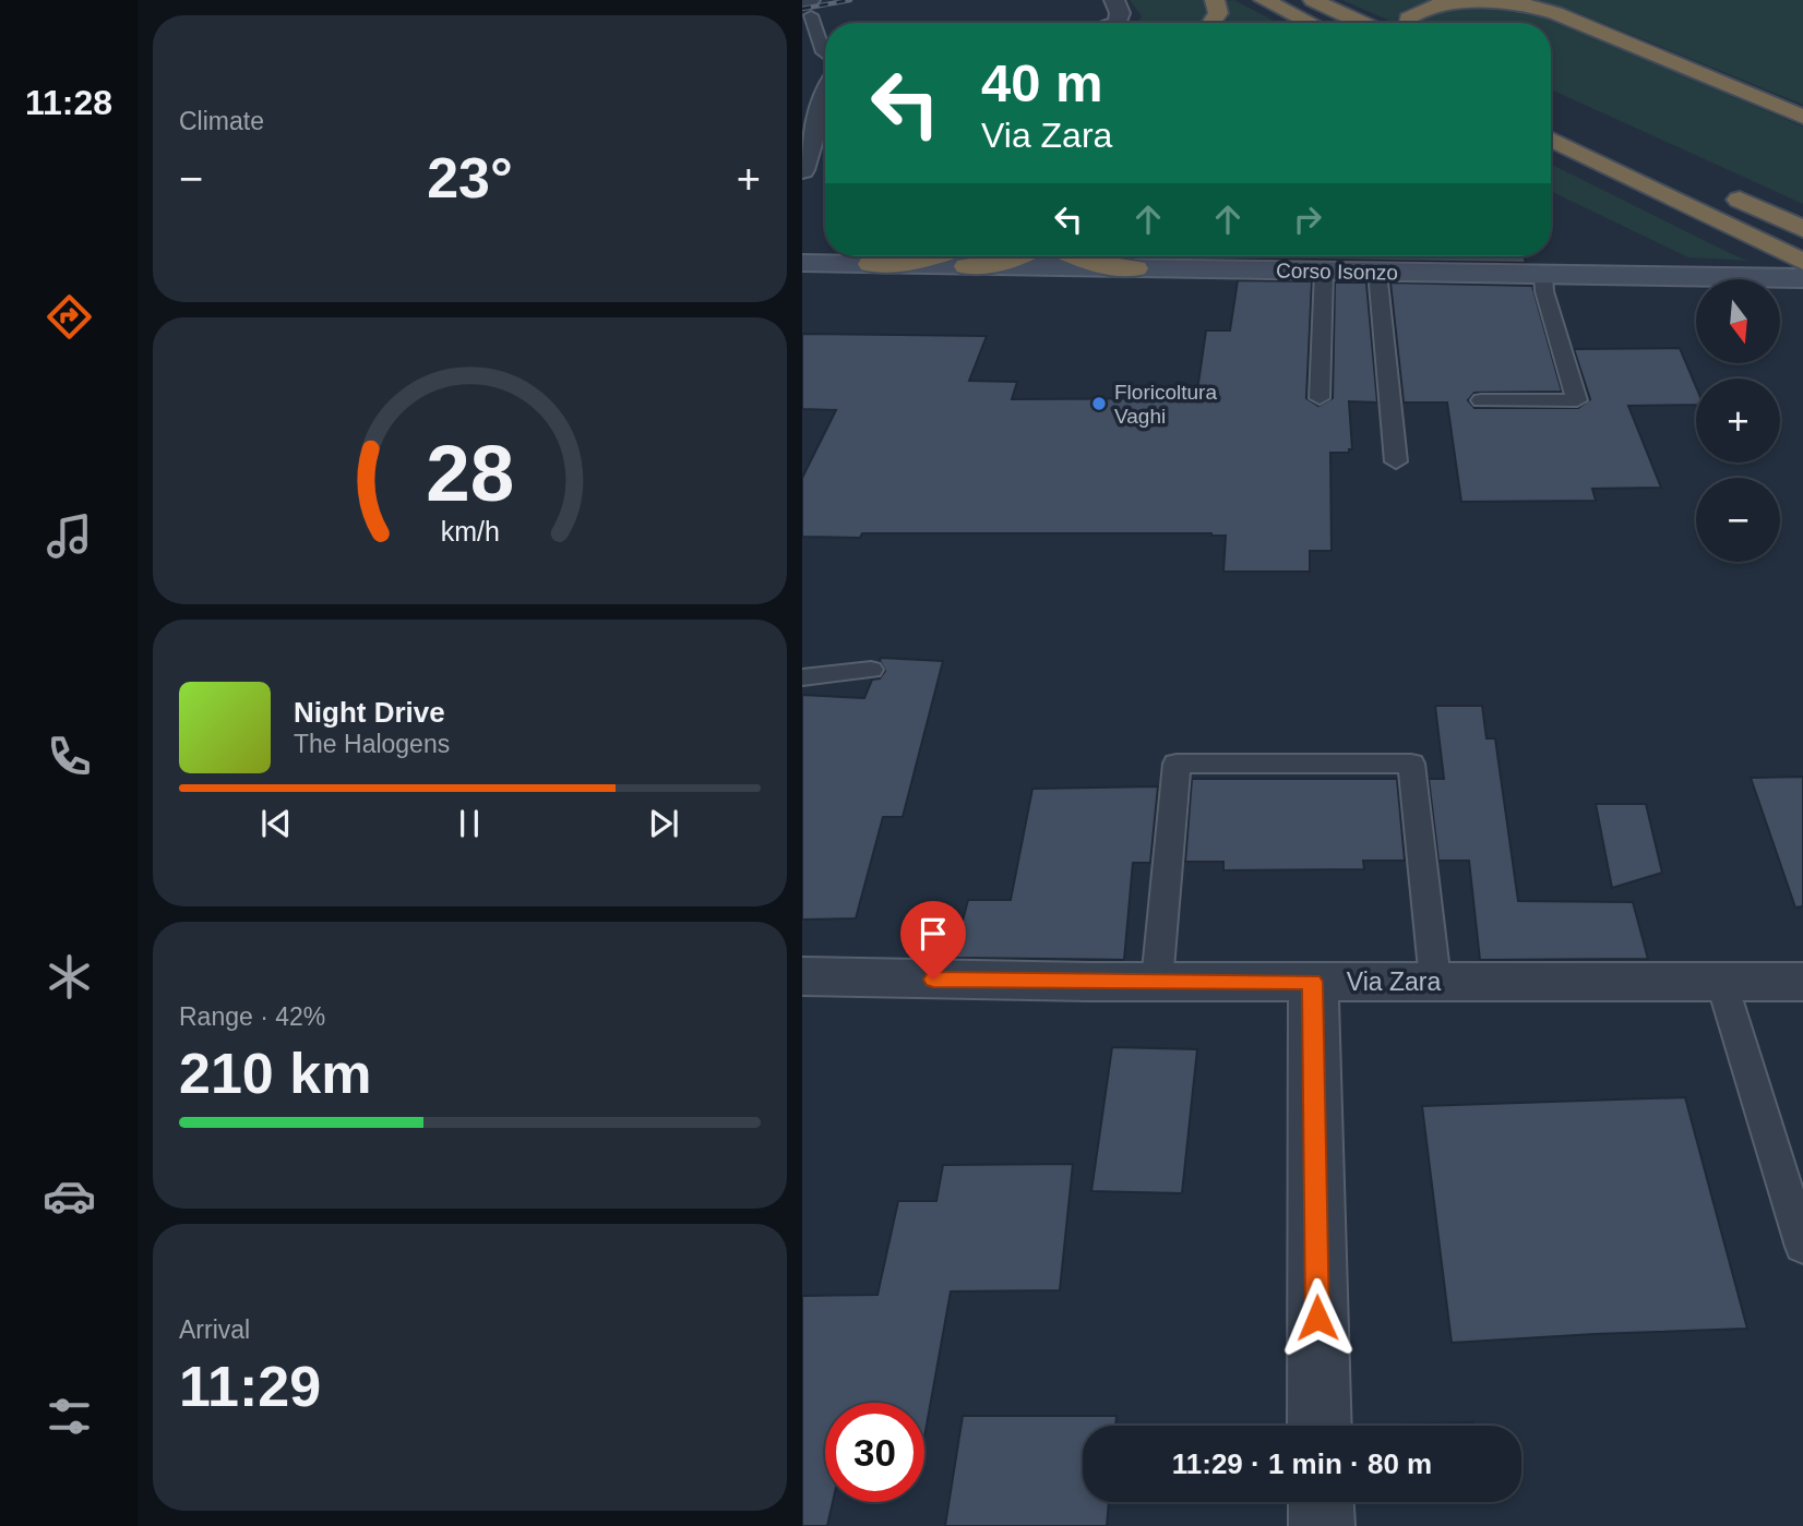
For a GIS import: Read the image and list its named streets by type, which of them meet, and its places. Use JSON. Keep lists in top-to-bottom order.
{
  "streets": {
    "street": ["Corso Isonzo", "Via Zara"]
  },
  "places": ["Floricoltura Vaghi"],
  "north": "bottom",
  "page": {
    "tabs": "11:28",
    "tile": [
      "Climate",
      ["Range · 42%", "210 km"],
      ["Arrival", "11:29"]
    ],
    "turn": ["40 m", "Via Zara"],
    "heat": ["−", "23°", "+"],
    "map_buttons": ["+", "−"],
    "song": ["Night Drive", "The Halogens"],
    "limit": "30",
    "trip": "11:29 · 1 min · 80 m",
    "gauge": ["28", "km/h"]
  }
}
